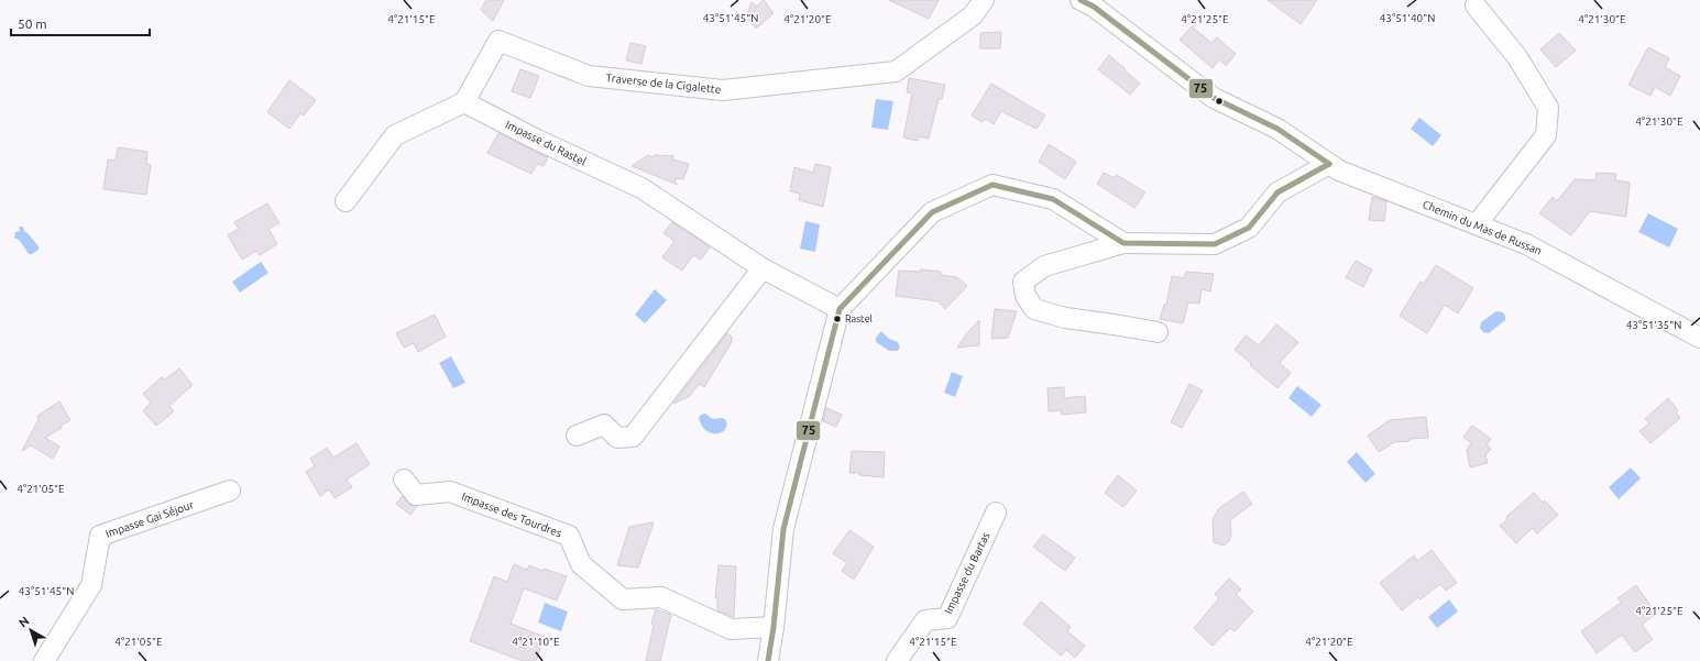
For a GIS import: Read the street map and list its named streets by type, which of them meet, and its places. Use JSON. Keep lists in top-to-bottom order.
{
  "streets": {
    "street": [
      "Traverse de la Cigalette",
      "Impasse du Rastel",
      "Chemin du Mas de Russan",
      "Impasse des Tourdres",
      "Impasse Gai Séjour",
      "Impasse du Bartas"
    ]
  },
  "crossings": [
    ["Traverse de la Cigalette", "Impasse du Rastel"]
  ],
  "places": ["Rastel"],
  "lines": ["transit line 75"],
  "scale_bar": "50 m",
  "north": "top left",
  "coordinates": [
    "43°51'45\"N",
    "43°51'40\"N",
    "4°21'30\"E",
    "4°21'15\"E",
    "4°21'20\"E",
    "4°21'25\"E",
    "43°51'35\"N",
    "4°21'05\"E",
    "4°21'10\"E"
  ]
}
